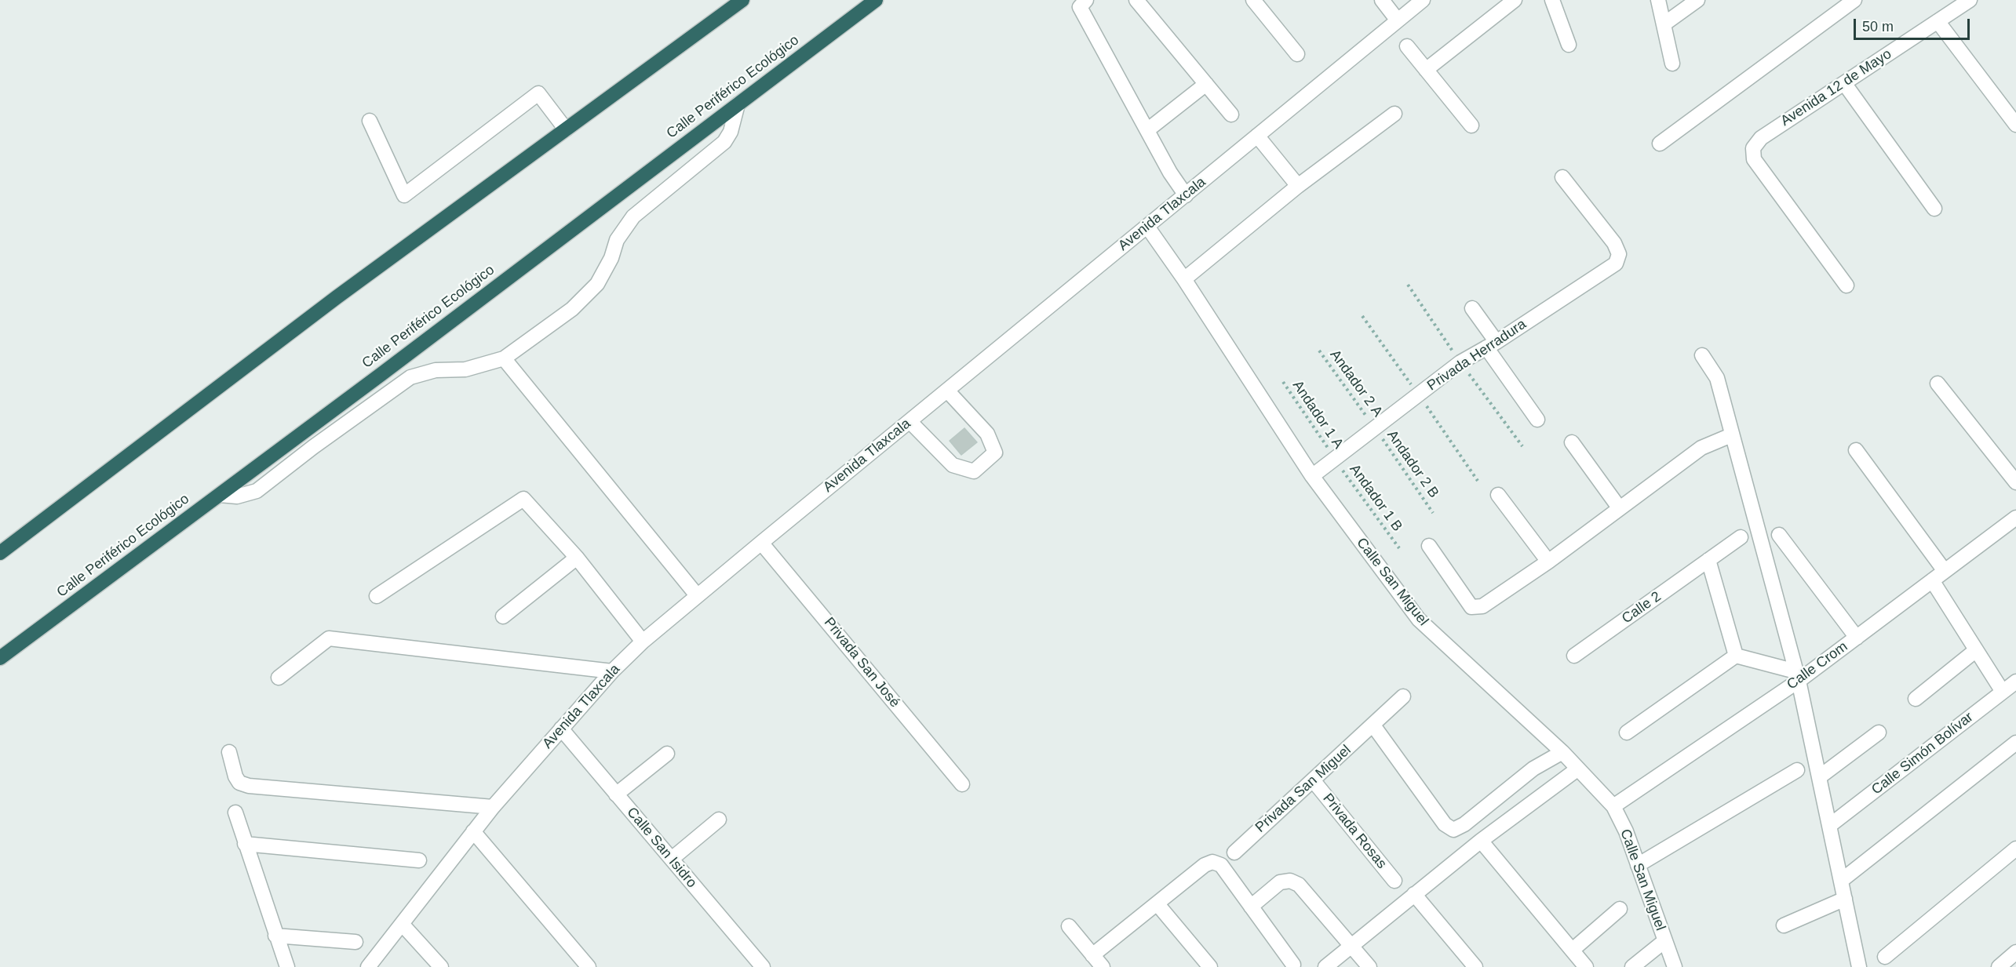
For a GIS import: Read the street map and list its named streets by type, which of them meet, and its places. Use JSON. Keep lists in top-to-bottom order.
{
  "streets": {
    "highway": ["Calle Periférico Ecológico"],
    "street": [
      "Avenida 12 de Mayo",
      "Avenida Tlaxcala",
      "Privada Herradura",
      "Calle San Miguel",
      "Calle 2",
      "Privada San José",
      "Calle Crom",
      "Calle Simón Bolívar",
      "Privada San Miguel",
      "Privada Rosas",
      "Calle San Isidro"
    ],
    "path": [
      "Andador 2 A",
      "Andador 1 A",
      "Andador 2 B",
      "Andador 1 B"
    ]
  },
  "crossings": [
    ["Avenida Tlaxcala", "Calle San Miguel"],
    ["Avenida Tlaxcala", "Privada San José"],
    ["Avenida Tlaxcala", "Calle San Isidro"],
    ["Privada Herradura", "Andador 2 A"],
    ["Privada Herradura", "Andador 1 A"],
    ["Privada Herradura", "Andador 2 B"],
    ["Privada Herradura", "Andador 1 B"],
    ["Privada Herradura", "Calle San Miguel"],
    ["Andador 2 A", "Andador 2 B"],
    ["Andador 1 A", "Andador 1 B"],
    ["Calle San Miguel", "Calle Crom"],
    ["Privada San Miguel", "Privada Rosas"]
  ],
  "scale_bar": "50 m"
}
